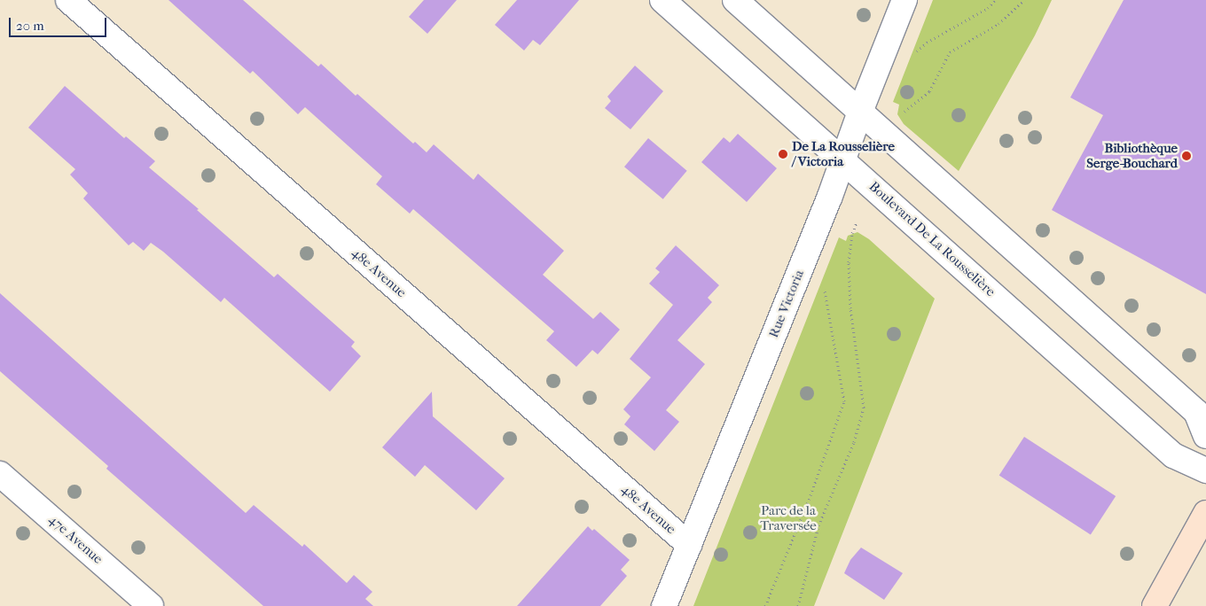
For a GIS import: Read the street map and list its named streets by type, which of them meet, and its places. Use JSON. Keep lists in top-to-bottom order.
{
  "streets": {
    "street": [
      "Boulevard De La Rousselière",
      "48e Avenue",
      "Rue Victoria",
      "47e Avenue"
    ]
  },
  "crossings": [
    ["Boulevard De La Rousselière", "Rue Victoria"],
    ["48e Avenue", "Rue Victoria"]
  ],
  "parks": ["Parc de la Traversée"],
  "places": ["De La Rousselière / Victoria", "Bibliothèque Serge-Bouchard"],
  "scale_bar": "20 m"
}
